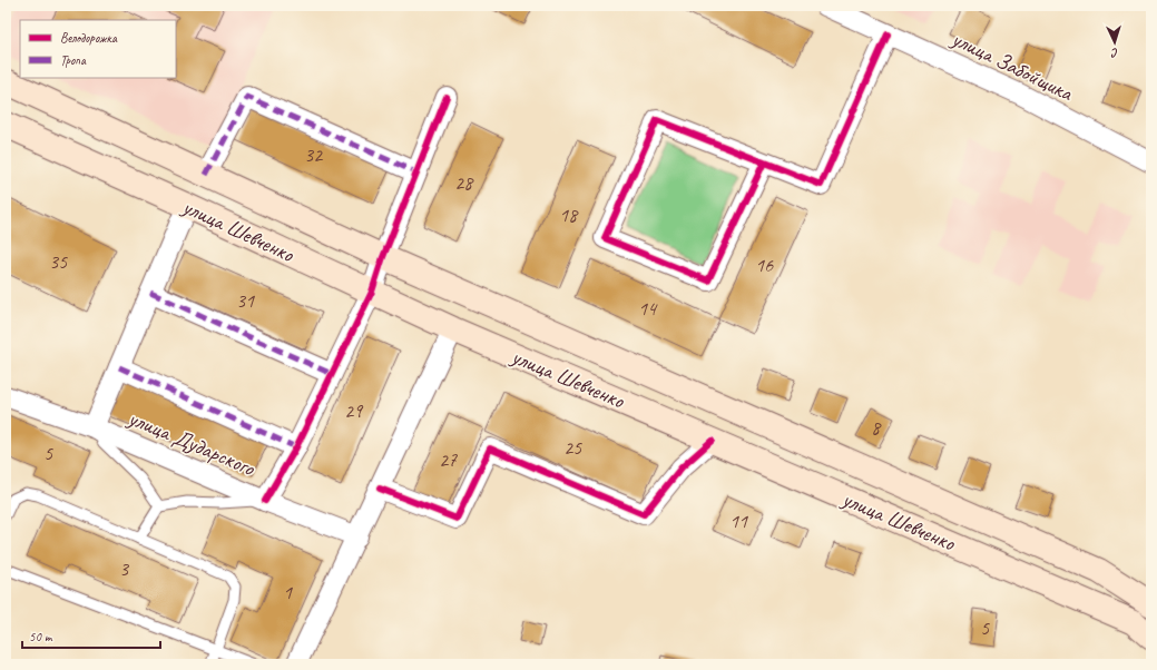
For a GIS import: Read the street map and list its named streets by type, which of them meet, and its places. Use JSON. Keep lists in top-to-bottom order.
{
  "streets": {
    "main road": ["улица Шевченко"],
    "street": ["улица Забойщика", "улица Дударского"]
  },
  "house_numbers": [
    "32",
    "28",
    "18",
    "35",
    "16",
    "31",
    "14",
    "29",
    "8",
    "25",
    "5",
    "27",
    "11",
    "3",
    "1",
    "5"
  ],
  "legend": ["Велодорожка", "Тропа"],
  "scale_bar": "50 m",
  "north": "bottom"
}
